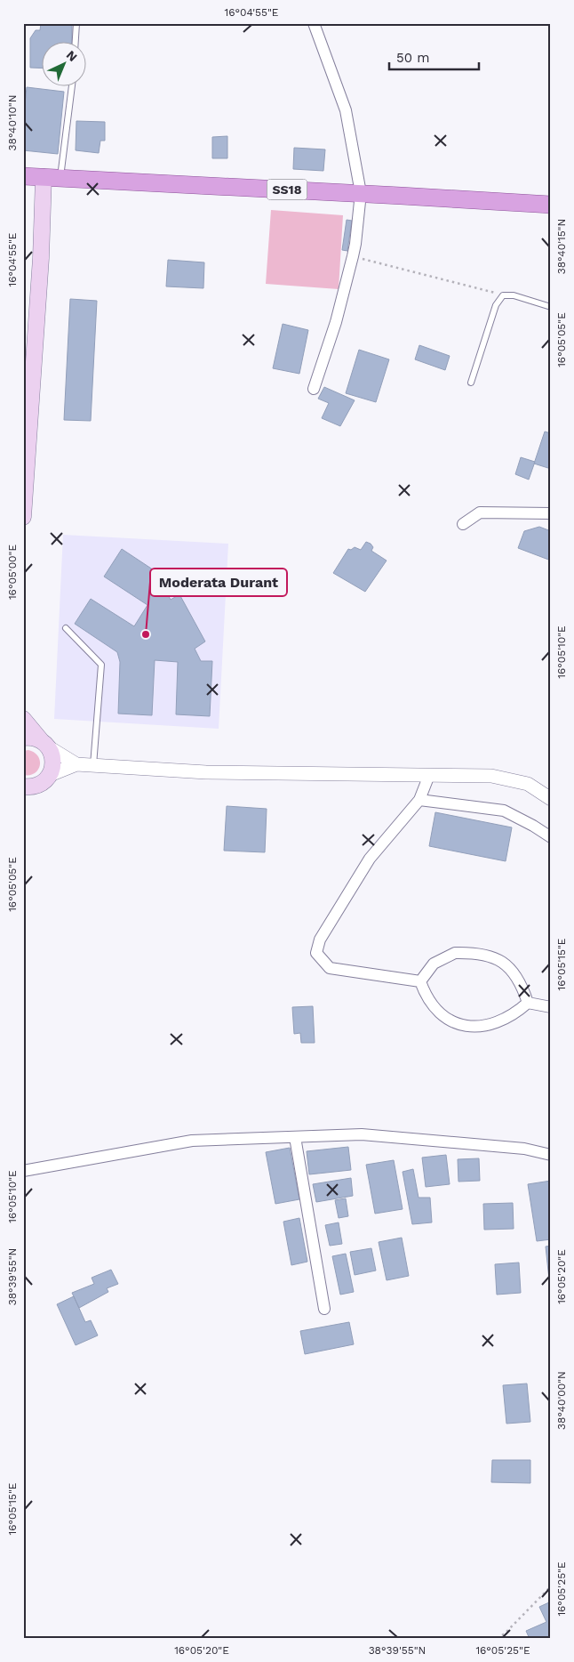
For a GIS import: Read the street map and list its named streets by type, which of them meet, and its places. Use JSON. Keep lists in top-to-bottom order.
{
  "streets": {
    "main road": ["SS18"]
  },
  "places": ["Moderata Durant"],
  "scale_bar": "50 m",
  "north": "top right",
  "coordinates": [
    "16°04'55\"E",
    "38°40'10\"N",
    "38°40'15\"N",
    "16°05'05\"E",
    "16°05'00\"E",
    "16°05'10\"E",
    "16°05'15\"E",
    "16°05'20\"E",
    "38°39'55\"N",
    "38°40'00\"N",
    "16°05'25\"E"
  ]
}
